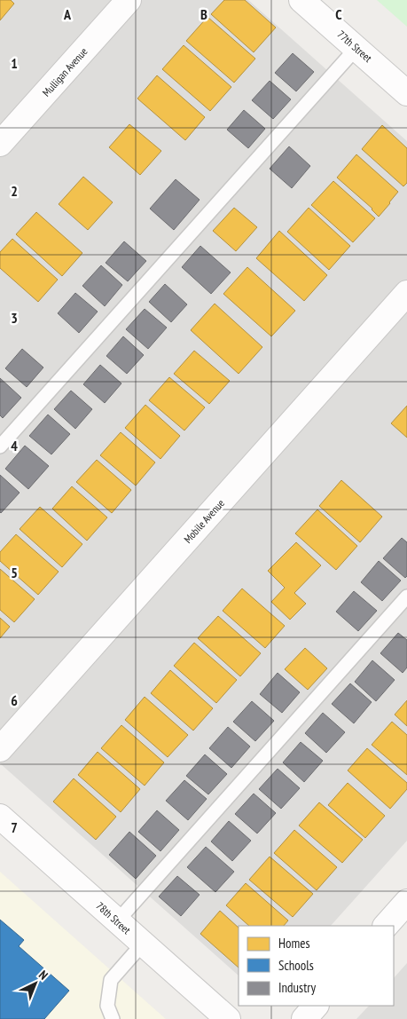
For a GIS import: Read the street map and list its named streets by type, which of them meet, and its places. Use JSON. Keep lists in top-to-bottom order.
{
  "streets": {
    "street": [
      "77th Street",
      "Mulligan Avenue",
      "Mobile Avenue",
      "78th Street"
    ]
  },
  "legend": ["Homes", "Schools", "Industry"],
  "north": "top right",
  "grid": {
    "columns": ["A", "B", "C"],
    "rows": [
      "1",
      "2",
      "3",
      "4",
      "5",
      "6",
      "7"
    ]
  }
}
